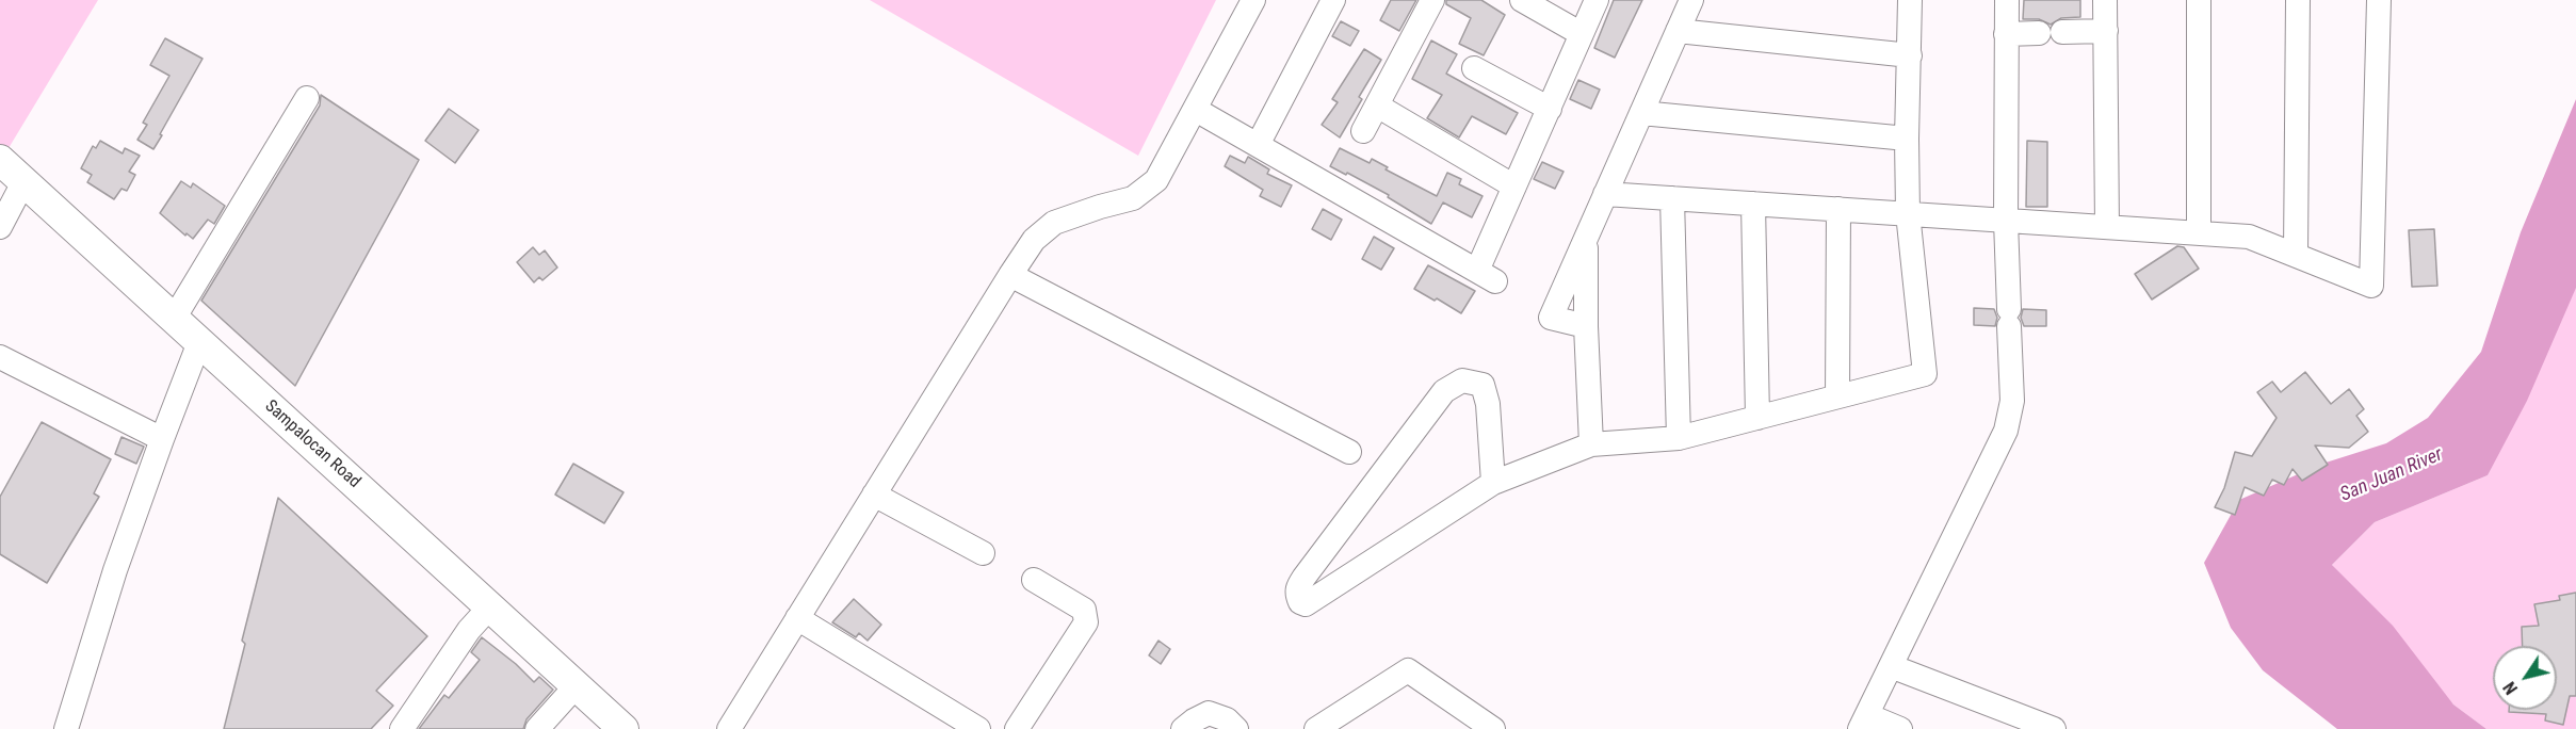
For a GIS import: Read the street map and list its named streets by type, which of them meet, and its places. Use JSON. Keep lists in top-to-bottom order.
{
  "streets": {
    "main road": ["Sampalocan Road"]
  },
  "water": ["San Juan River"],
  "north": "bottom left"
}
